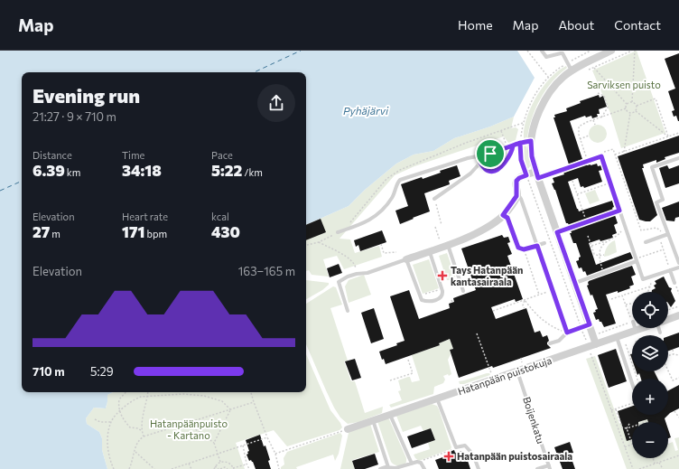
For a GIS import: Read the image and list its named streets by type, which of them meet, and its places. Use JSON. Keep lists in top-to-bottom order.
{
  "streets": {
    "street": ["Hatanpään puistokuja"],
    "lane": ["Boijenkatu"]
  },
  "crossings": [
    ["Hatanpään puistokuja", "Boijenkatu"]
  ],
  "water": ["Pyhäjärvi"],
  "parks": ["Sarviksen puisto", "Hatanpäänpuisto - Kartano"],
  "places": {
    "health": ["Tays Hatanpään kantasairaala", "Hatanpään puistosairaala"]
  },
  "page": {
    "header": "Map",
    "nav": [
      "Home",
      "Map",
      "About",
      "Contact"
    ],
    "heading": ["Evening run", "21:27 · 9 × 710 m"],
    "stats": [
      ["Distance", "6.39 km"],
      ["Time", "34:18"],
      ["Pace", "5:22 /km"],
      ["Elevation", "27 m"],
      ["Heart rate", "171 bpm"],
      ["kcal", "430"]
    ],
    "chart": ["Elevation", "163–165 m"],
    "map_buttons": ["+", "−"],
    "list": [
      {
        "name": "710 m",
        "note": "5:29"
      }
    ]
  }
}
